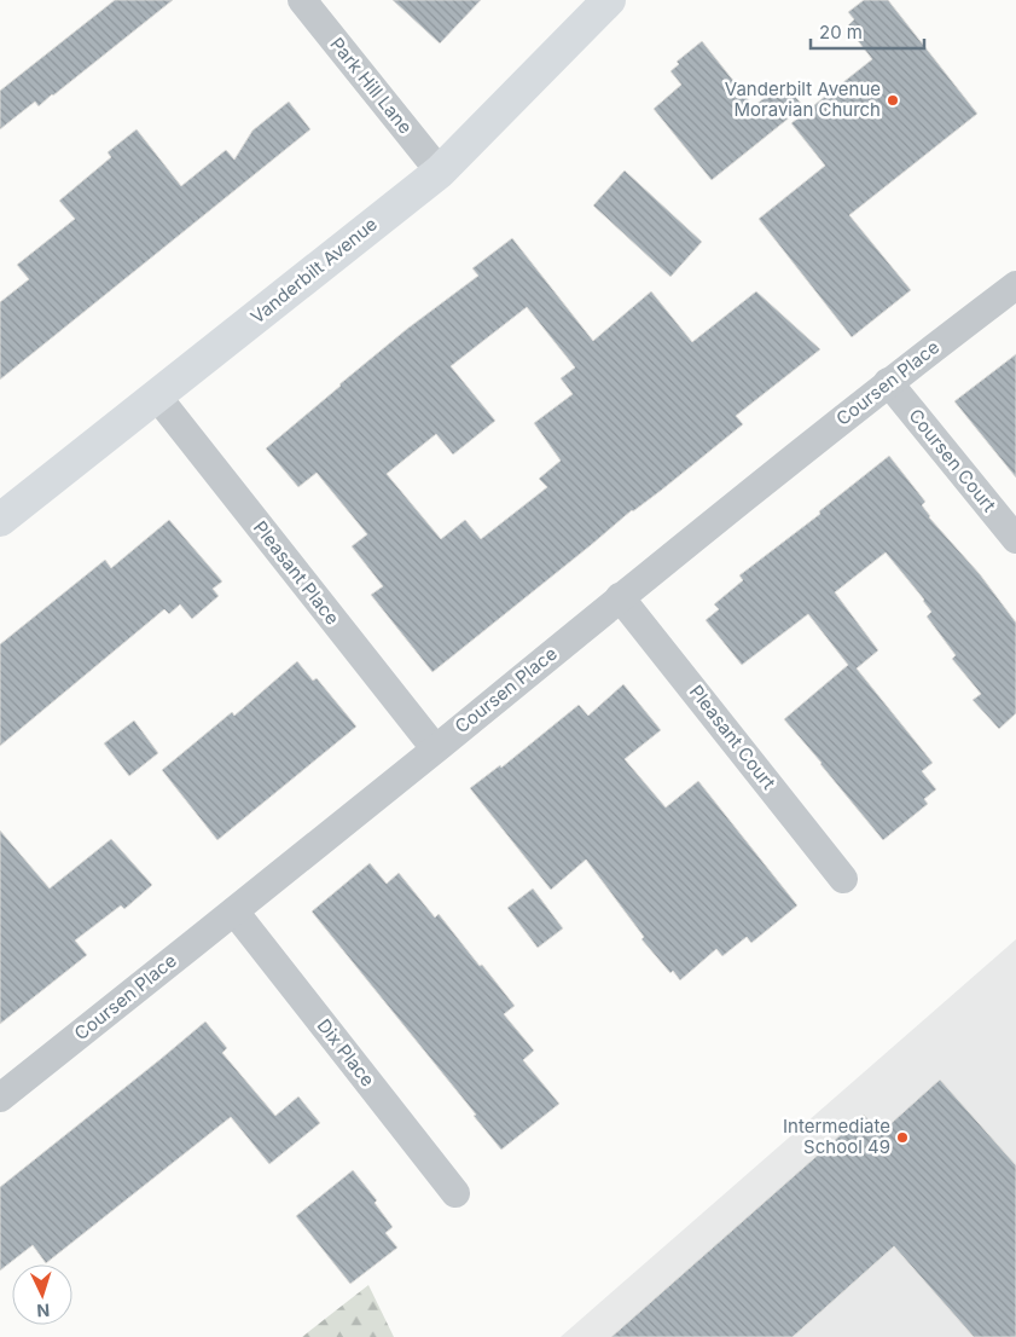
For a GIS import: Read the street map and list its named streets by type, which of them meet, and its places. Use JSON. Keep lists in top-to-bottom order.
{
  "streets": {
    "street": [
      "Park Hill Lane",
      "Vanderbilt Avenue",
      "Coursen Place",
      "Coursen Court",
      "Pleasant Place",
      "Pleasant Court",
      "Dix Place"
    ]
  },
  "crossings": [
    ["Park Hill Lane", "Vanderbilt Avenue"],
    ["Vanderbilt Avenue", "Pleasant Place"],
    ["Coursen Place", "Coursen Court"],
    ["Coursen Place", "Pleasant Place"],
    ["Coursen Place", "Pleasant Court"],
    ["Coursen Place", "Dix Place"]
  ],
  "places": ["Vanderbilt Avenue Moravian Church", "Intermediate School 49"],
  "scale_bar": "20 m",
  "north": "bottom"
}
